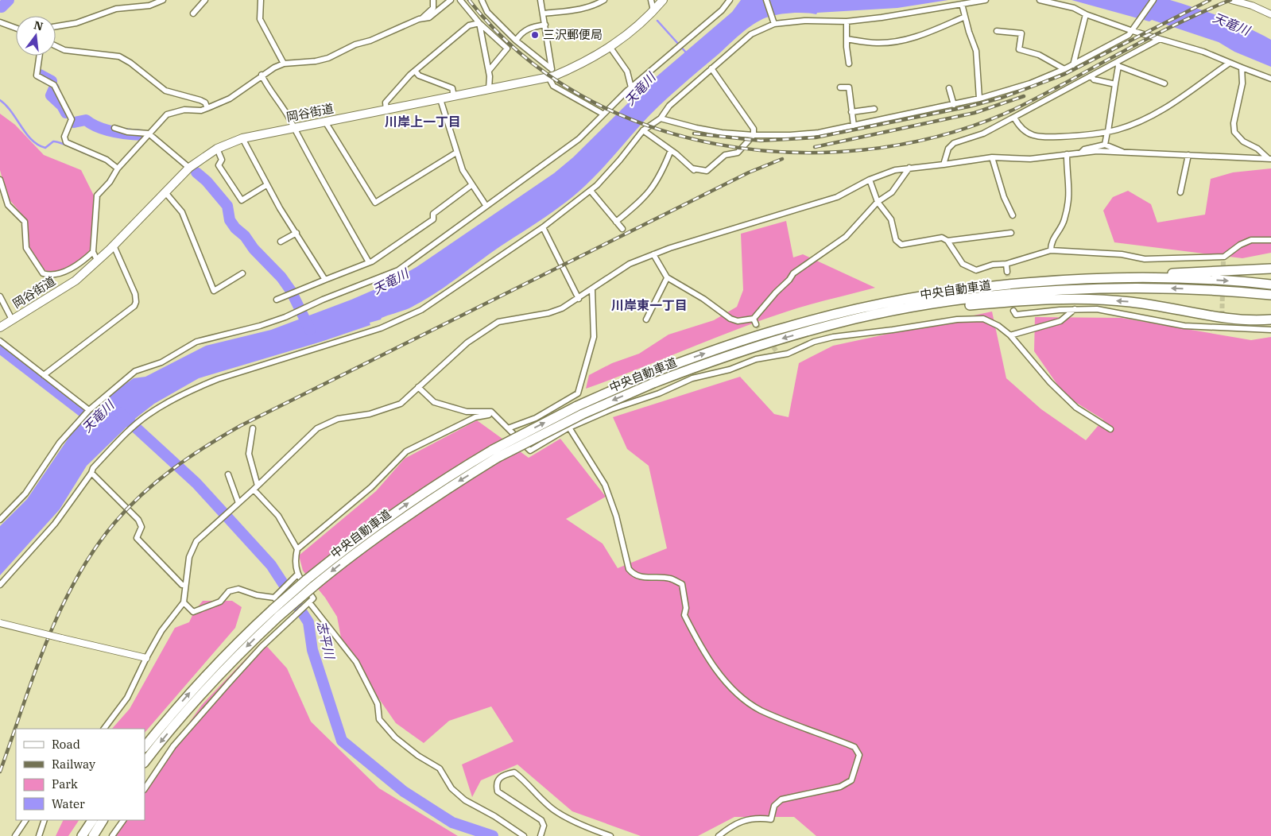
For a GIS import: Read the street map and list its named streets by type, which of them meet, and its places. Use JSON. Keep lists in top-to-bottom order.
{
  "streets": {
    "highway": ["中央自動車道"],
    "main road": ["岡谷街道"]
  },
  "districts": ["川岸上一丁目", "川岸東一丁目"],
  "water": ["天竜川", "志平川"],
  "places": ["三沢郵便局"],
  "legend": [
    "Road",
    "Railway",
    "Park",
    "Water"
  ],
  "north": "top"
}
